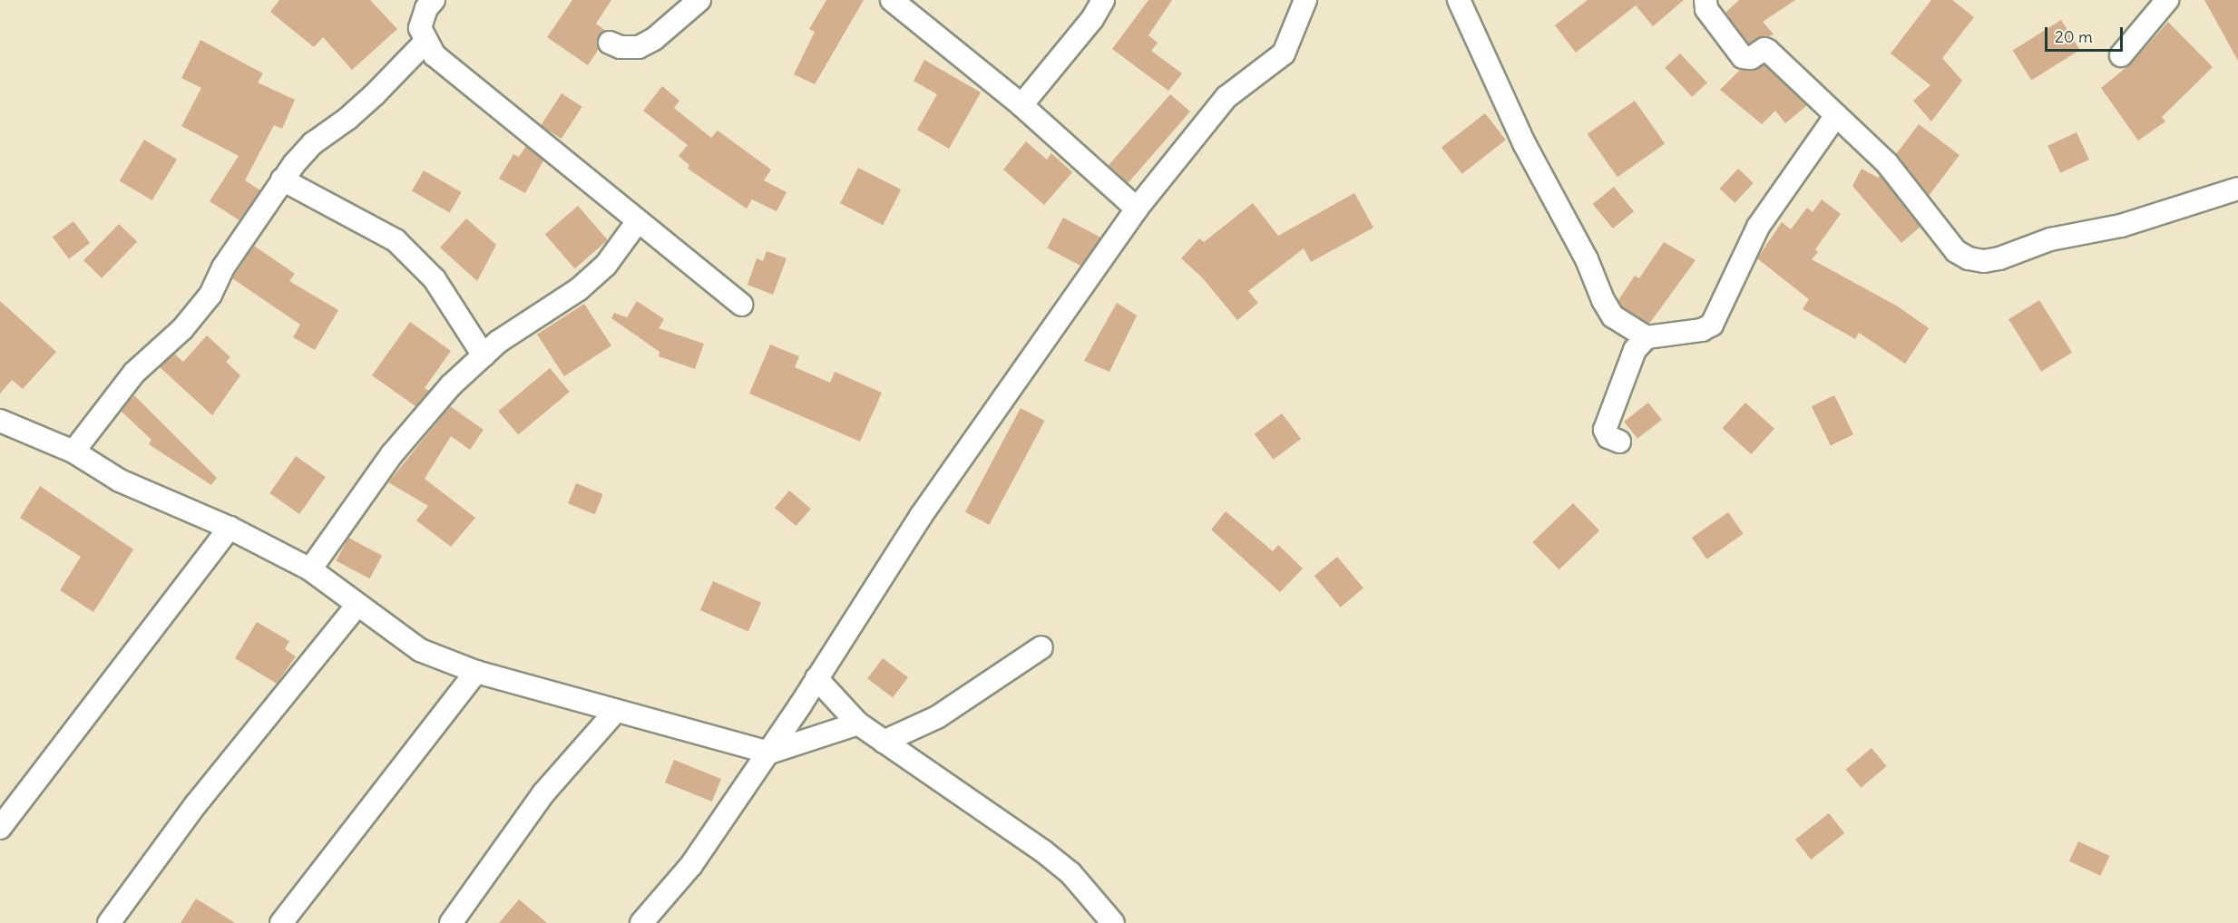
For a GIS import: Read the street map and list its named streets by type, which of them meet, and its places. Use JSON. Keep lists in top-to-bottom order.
{
  "scale_bar": "20 m"
}
